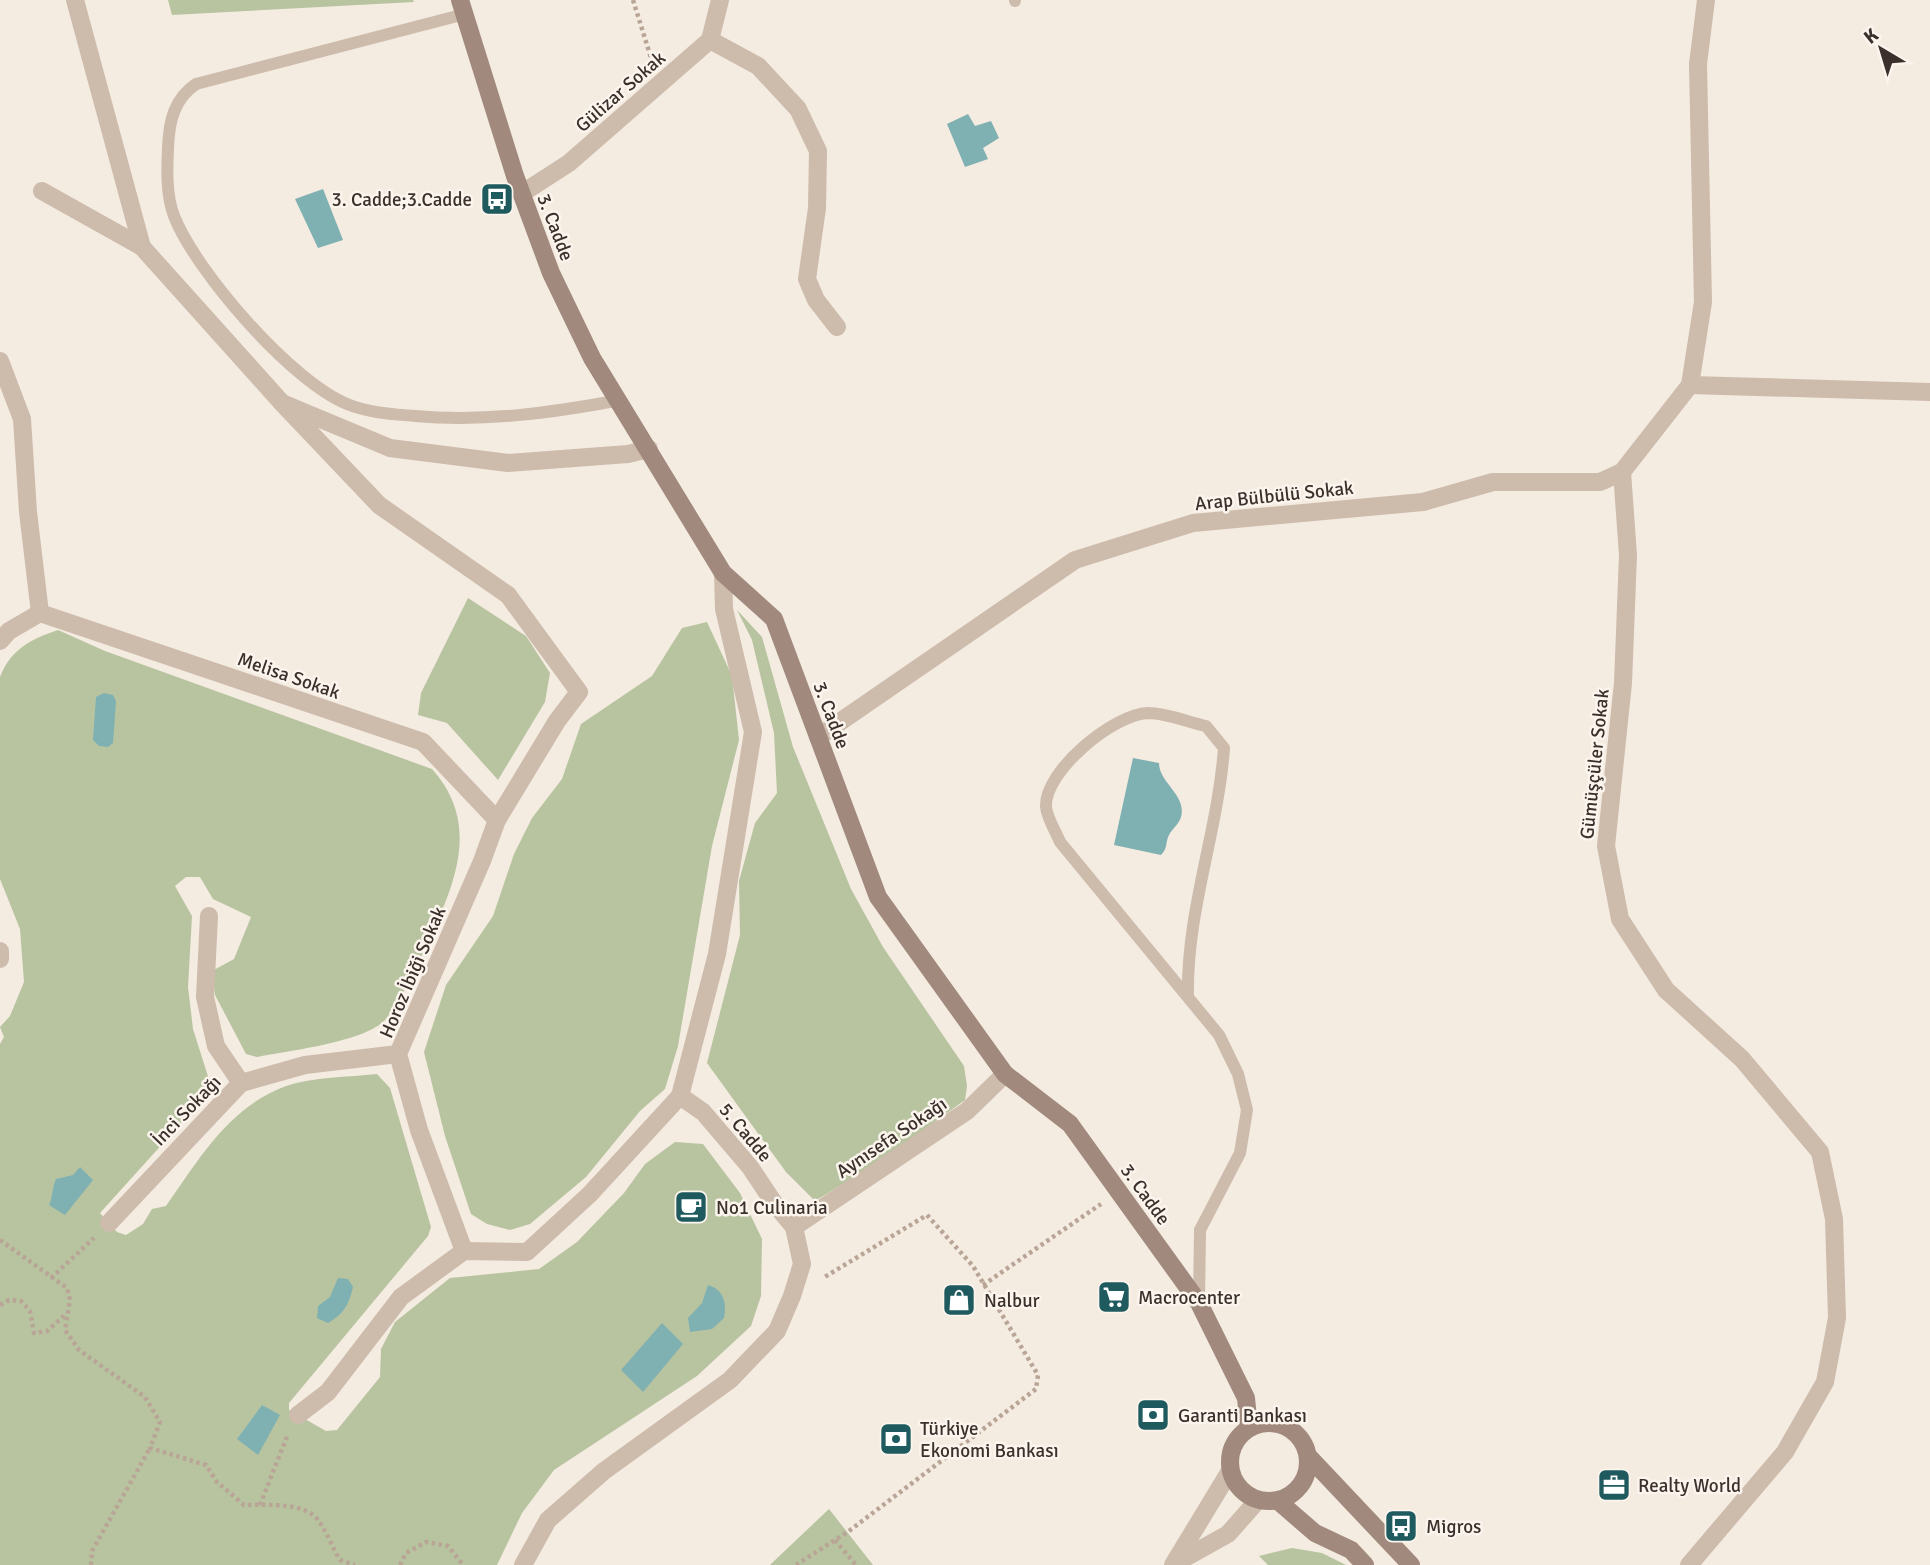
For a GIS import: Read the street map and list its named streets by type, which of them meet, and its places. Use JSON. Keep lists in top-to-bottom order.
{
  "streets": {
    "main road": ["3. Cadde"],
    "street": [
      "Gülizar Sokak",
      "Arap Bülbülü Sokak",
      "Melisa Sokak",
      "Gümüşçüler Sokak",
      "Horoz İbiği Sokak",
      "İnci Sokağı",
      "5. Cadde",
      "Aynısefa Sokağı"
    ]
  },
  "crossings": [
    ["Gülizar Sokak", "3. Cadde"],
    ["3. Cadde", "Arap Bülbülü Sokak"],
    ["3. Cadde", "Aynısefa Sokağı"],
    ["Arap Bülbülü Sokak", "Gümüşçüler Sokak"],
    ["Melisa Sokak", "Horoz İbiği Sokak"],
    ["Horoz İbiği Sokak", "İnci Sokağı"],
    ["5. Cadde", "Aynısefa Sokağı"]
  ],
  "places": {
    "bus stop": ["3. Cadde;3.Cadde", "Migros"],
    "cafe": ["No1 Culinaria"],
    "supermarket": ["Macrocenter"],
    "shop": ["Nalbur"],
    "bank": ["Garanti Bankası", "Türkiye Ekonomi Bankası"],
    "office": ["Realty World"]
  },
  "north": "top left"
}
